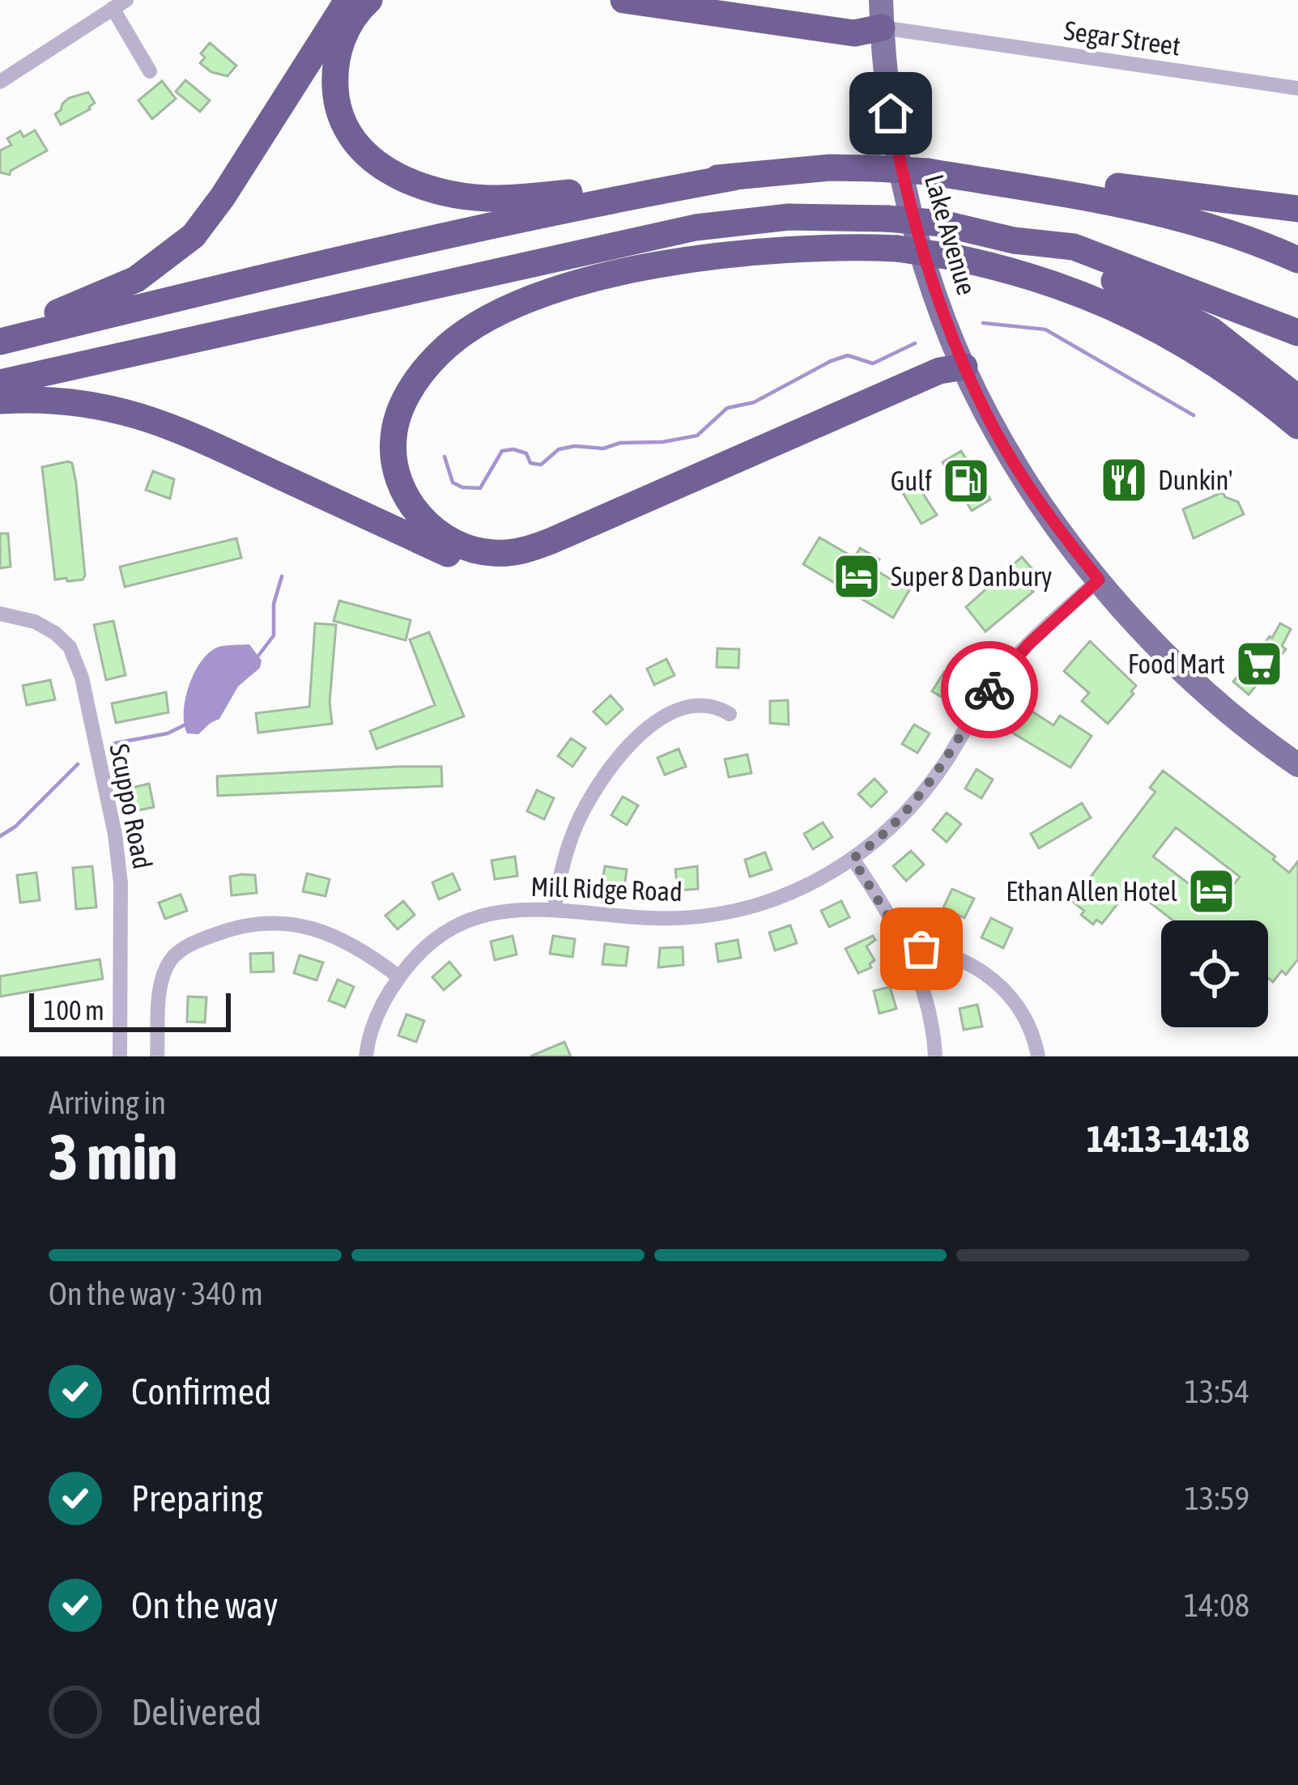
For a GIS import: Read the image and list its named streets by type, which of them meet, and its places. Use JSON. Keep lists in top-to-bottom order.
{
  "streets": {
    "main road": ["Lake Avenue"],
    "street": ["Segar Street", "Scuppo Road", "Mill Ridge Road"]
  },
  "crossings": [
    ["Segar Street", "Lake Avenue"],
    ["Lake Avenue", "Mill Ridge Road"]
  ],
  "places": {
    "restaurant": ["Dunkin'"],
    "fuel station": ["Gulf"],
    "hotel": ["Super 8 Danbury", "Ethan Allen Hotel"],
    "supermarket": ["Food Mart"]
  },
  "scale_bar": "100 m",
  "page": {
    "scale": "100 m",
    "heading": ["3 min", "Arriving in", "14:13–14:18"],
    "bar": "On the way · 340 m",
    "list": [
      ["Confirmed", "13:54"],
      ["Preparing", "13:59"],
      ["On the way", "14:08"],
      "Delivered"
    ]
  }
}
